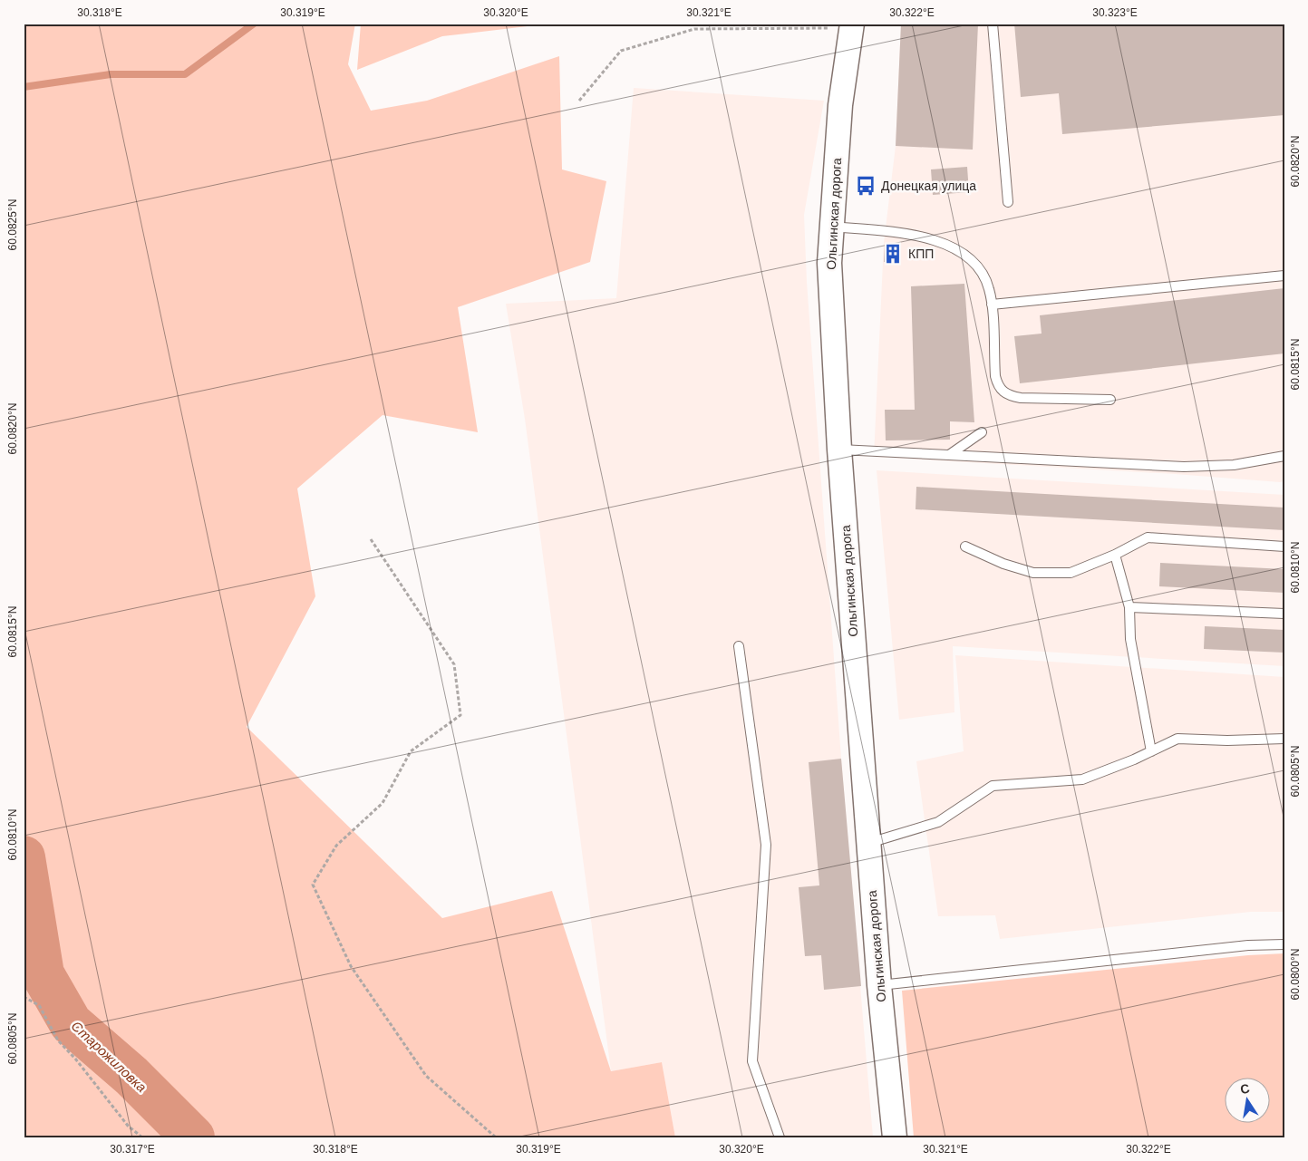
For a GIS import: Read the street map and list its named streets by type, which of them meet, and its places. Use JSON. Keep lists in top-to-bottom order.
{
  "streets": {
    "street": ["Ольгинская дорога"]
  },
  "water": ["Старожиловка"],
  "places": {
    "bus stop": ["Донецкая улица"],
    "building": ["КПП"]
  },
  "north": "top",
  "coordinates": [
    "30.318°E",
    "30.319°E",
    "30.320°E",
    "30.321°E",
    "30.322°E",
    "30.323°E",
    "60.0820°N",
    "60.0825°N",
    "60.0815°N",
    "60.0810°N",
    "60.0805°N",
    "60.0800°N",
    "30.317°E"
  ]
}
